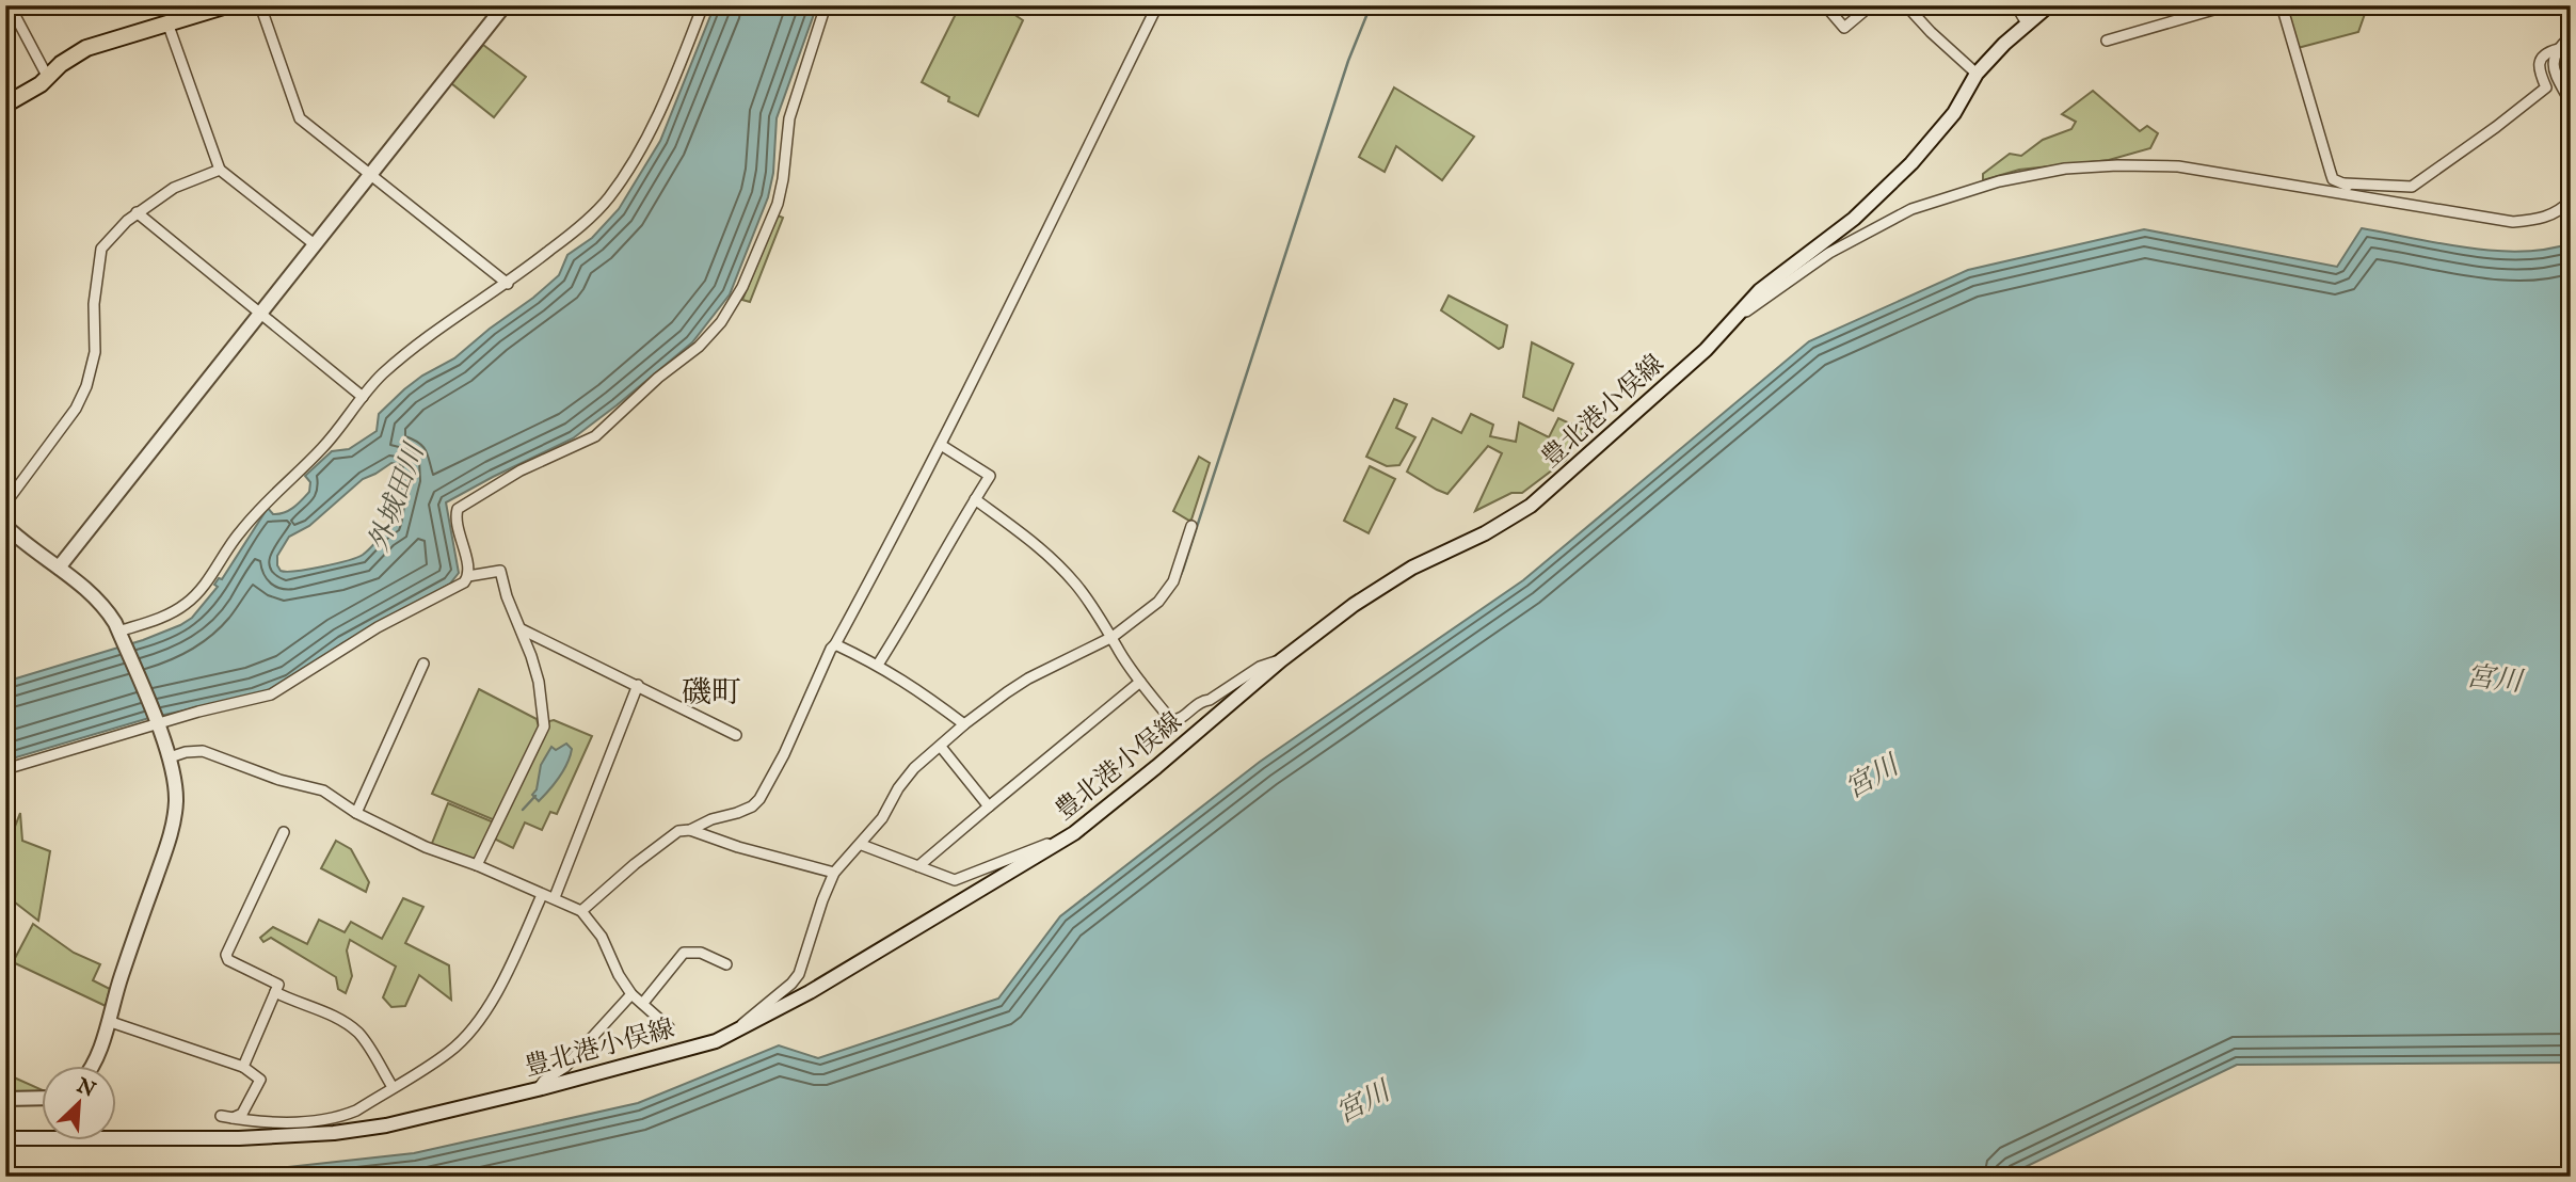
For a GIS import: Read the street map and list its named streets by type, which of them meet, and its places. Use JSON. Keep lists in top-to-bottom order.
{
  "streets": {
    "main road": ["豊北港小俣線"]
  },
  "districts": ["磯町"],
  "water": ["外城田川", "宮川"],
  "north": "top right"
}
